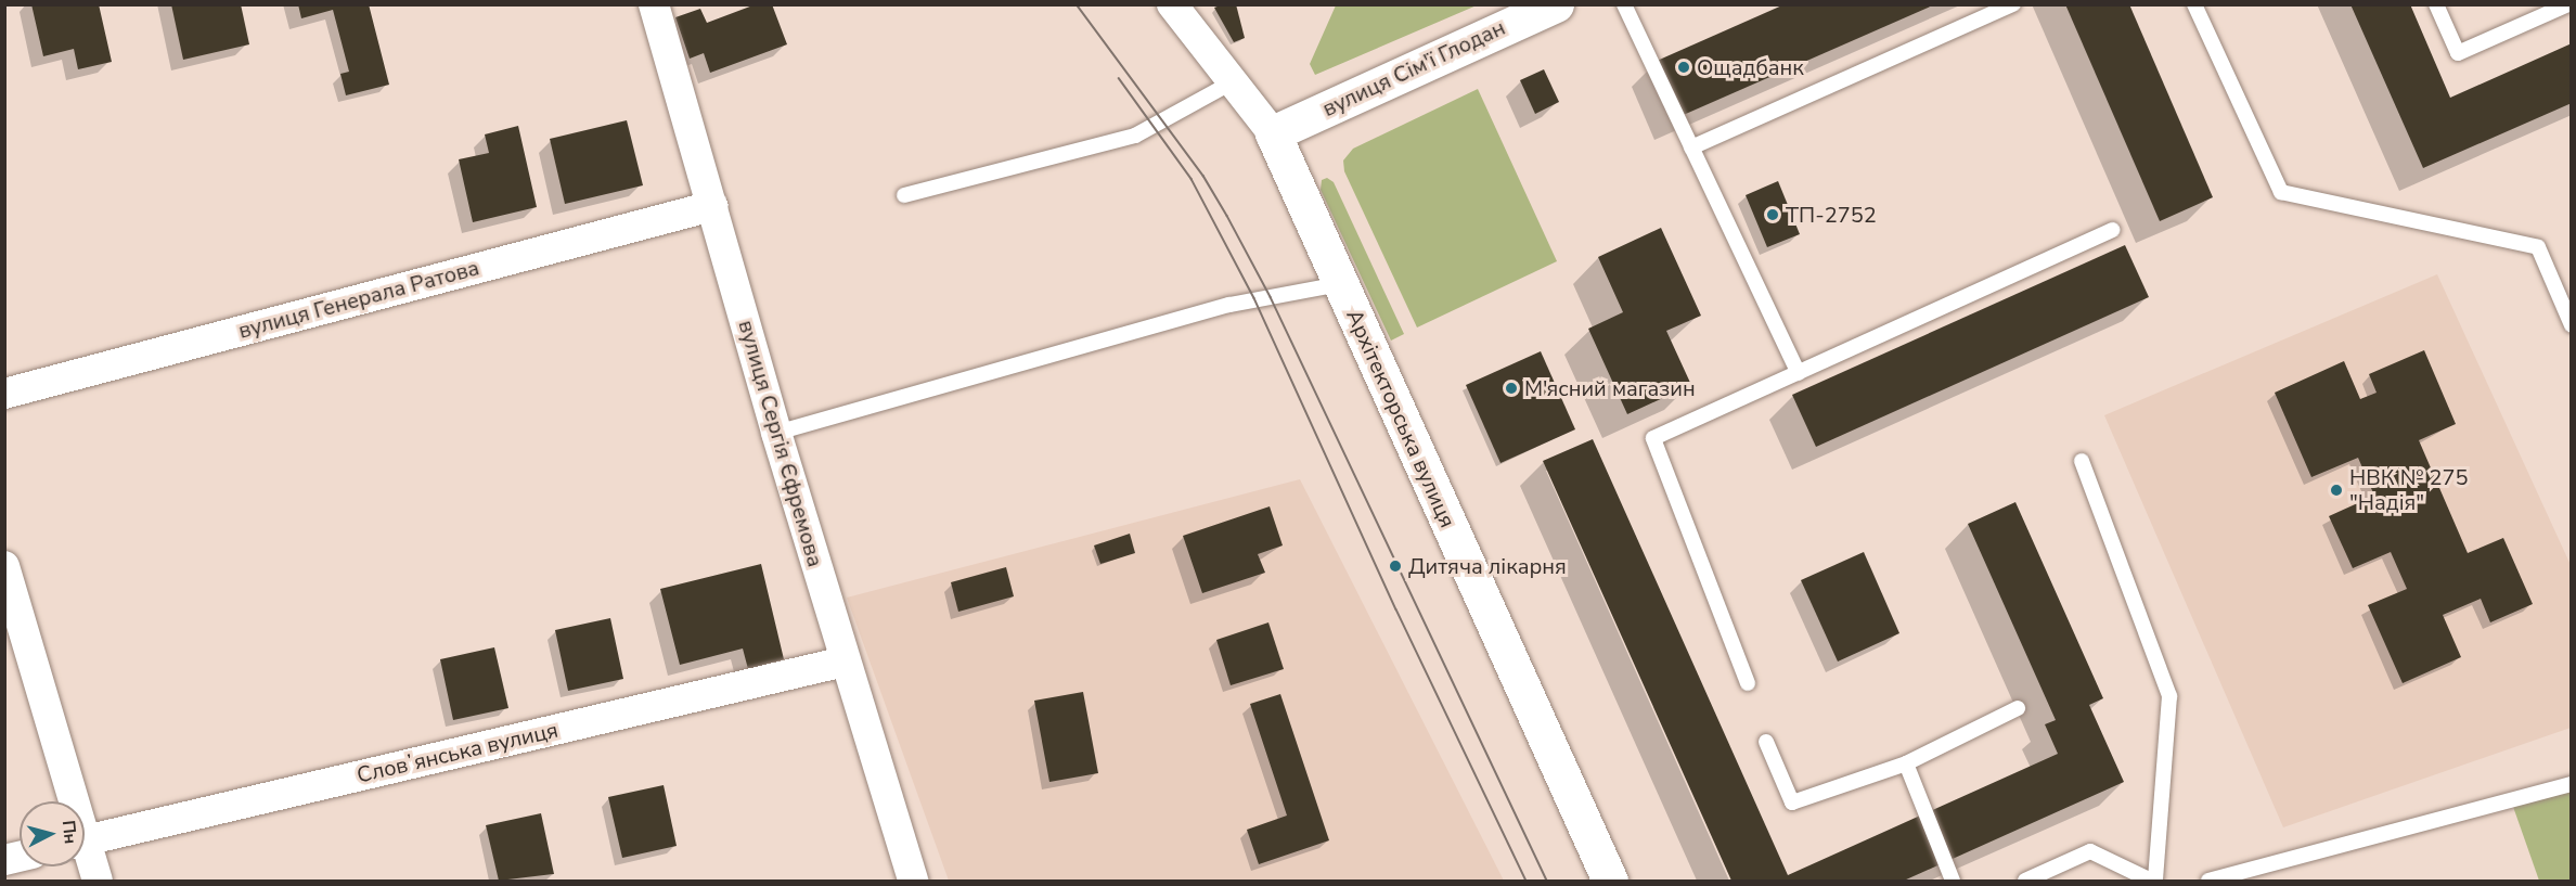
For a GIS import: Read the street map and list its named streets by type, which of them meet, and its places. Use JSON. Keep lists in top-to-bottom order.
{
  "streets": {
    "street": [
      "вулиця Сім'ї Глодан",
      "вулиця Генерала Ратова",
      "Архітекторська вулиця",
      "вулиця Сергія Єфремова",
      "Словʼянська вулиця"
    ]
  },
  "crossings": [
    ["вулиця Сім'ї Глодан", "Архітекторська вулиця"],
    ["вулиця Генерала Ратова", "вулиця Сергія Єфремова"],
    ["вулиця Сергія Єфремова", "Словʼянська вулиця"]
  ],
  "places": [
    "Ощадбанк",
    "ТП-2752",
    "М'ясний магазин",
    "НВК № 275 \"Надія\"",
    "Дитяча лікарня"
  ],
  "north": "right"
}
